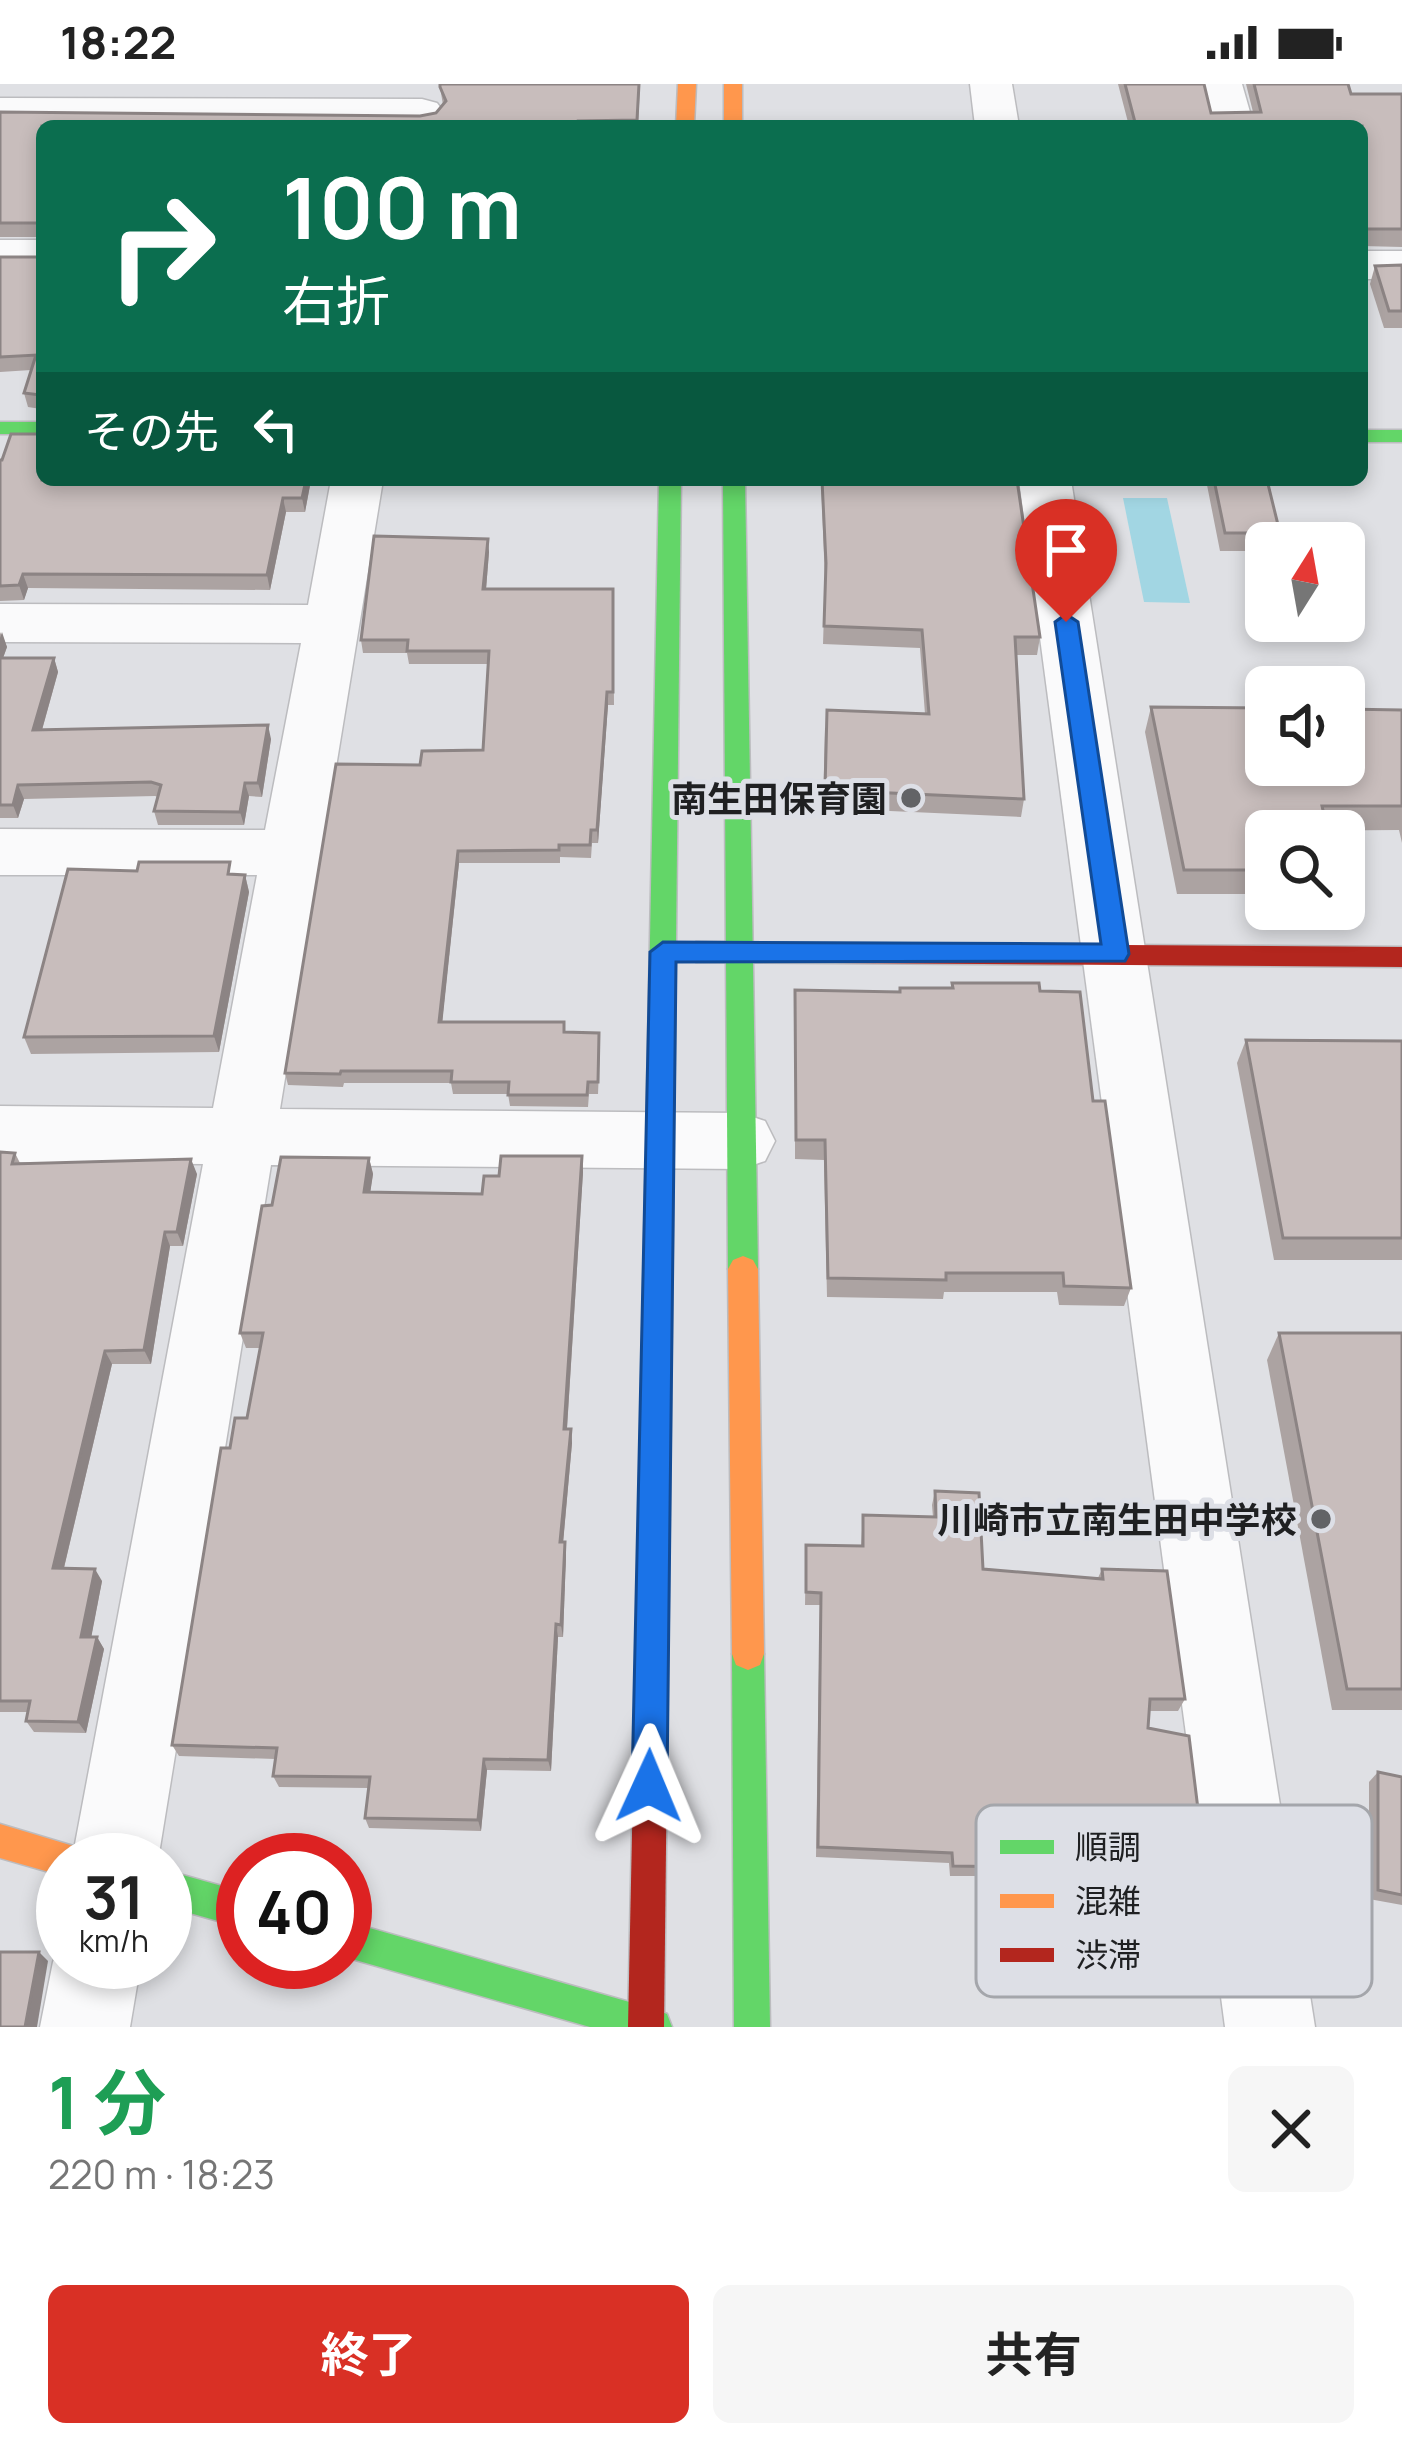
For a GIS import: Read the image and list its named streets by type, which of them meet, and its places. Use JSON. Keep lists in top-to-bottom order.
{
  "places": ["南生田保育園", "川崎市立南生田中学校"],
  "legend": ["順調", "混雑", "渋滞"],
  "north": "top",
  "page": {
    "status": "18:22",
    "turn": ["100 m", "右折"],
    "then": "その先",
    "speed": "31 km/h",
    "limit": "40",
    "heading": ["1 分", "220 m · 18:23"],
    "buttons": ["終了", "共有"]
  }
}
